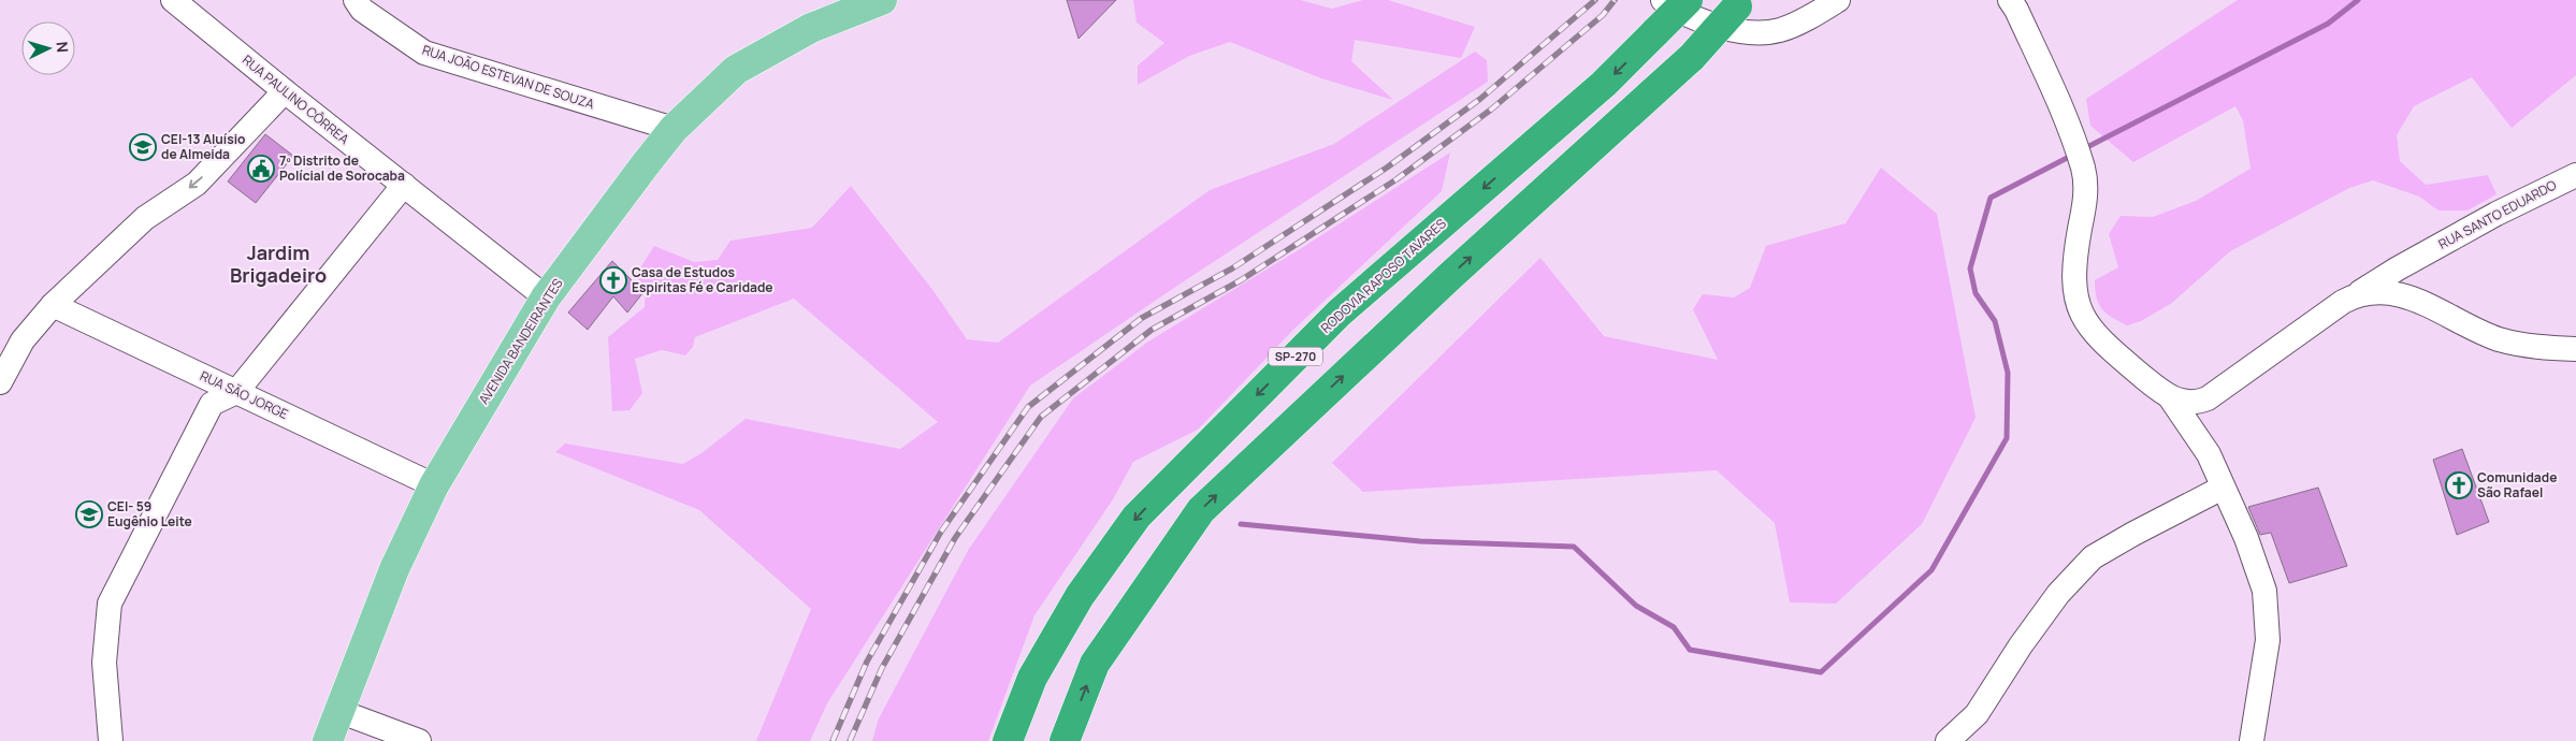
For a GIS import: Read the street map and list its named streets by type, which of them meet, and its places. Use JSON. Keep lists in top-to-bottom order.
{
  "streets": {
    "highway": ["RODOVIA RAPOSO TAVARES", "SP-270"],
    "main road": ["AVENIDA BANDEIRANTES"],
    "street": [
      "RUA JOÃO ESTEVAN DE SOUZA",
      "RUA PAULINO CÔRREA",
      "RUA SANTO EDUARDO",
      "RUA SÃO JORGE"
    ]
  },
  "crossings": [
    ["RUA JOÃO ESTEVAN DE SOUZA", "AVENIDA BANDEIRANTES"],
    ["RUA PAULINO CÔRREA", "AVENIDA BANDEIRANTES"],
    ["AVENIDA BANDEIRANTES", "RUA SÃO JORGE"]
  ],
  "districts": ["Jardim Brigadeiro"],
  "places": {
    "school or university": ["CEI-13 Aluísio de Almeida", "CEI- 59 Eugênio Leite"],
    "public building": ["7º Distrito de Polícial de Sorocaba"],
    "church": ["Casa de Estudos Espiritas Fé e Caridade", "Comunidade São Rafael"]
  },
  "north": "right"
}
